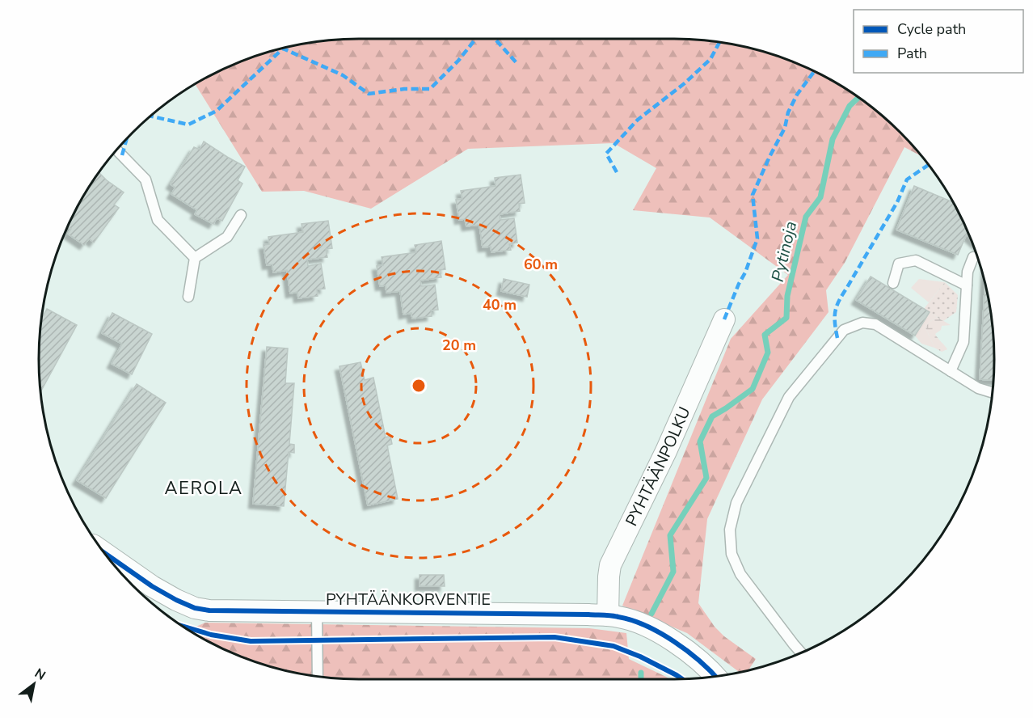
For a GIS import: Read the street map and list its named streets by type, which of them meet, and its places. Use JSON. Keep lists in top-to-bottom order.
{
  "streets": {
    "street": ["PYHTÄÄNPOLKU", "PYHTÄÄNKORVENTIE"]
  },
  "crossings": [
    ["PYHTÄÄNPOLKU", "PYHTÄÄNKORVENTIE"]
  ],
  "districts": ["AEROLA"],
  "water": ["Pytinoja"],
  "legend": ["Cycle path", "Path"],
  "north": "top right",
  "rings": ["60 m", "40 m", "20 m"]
}
